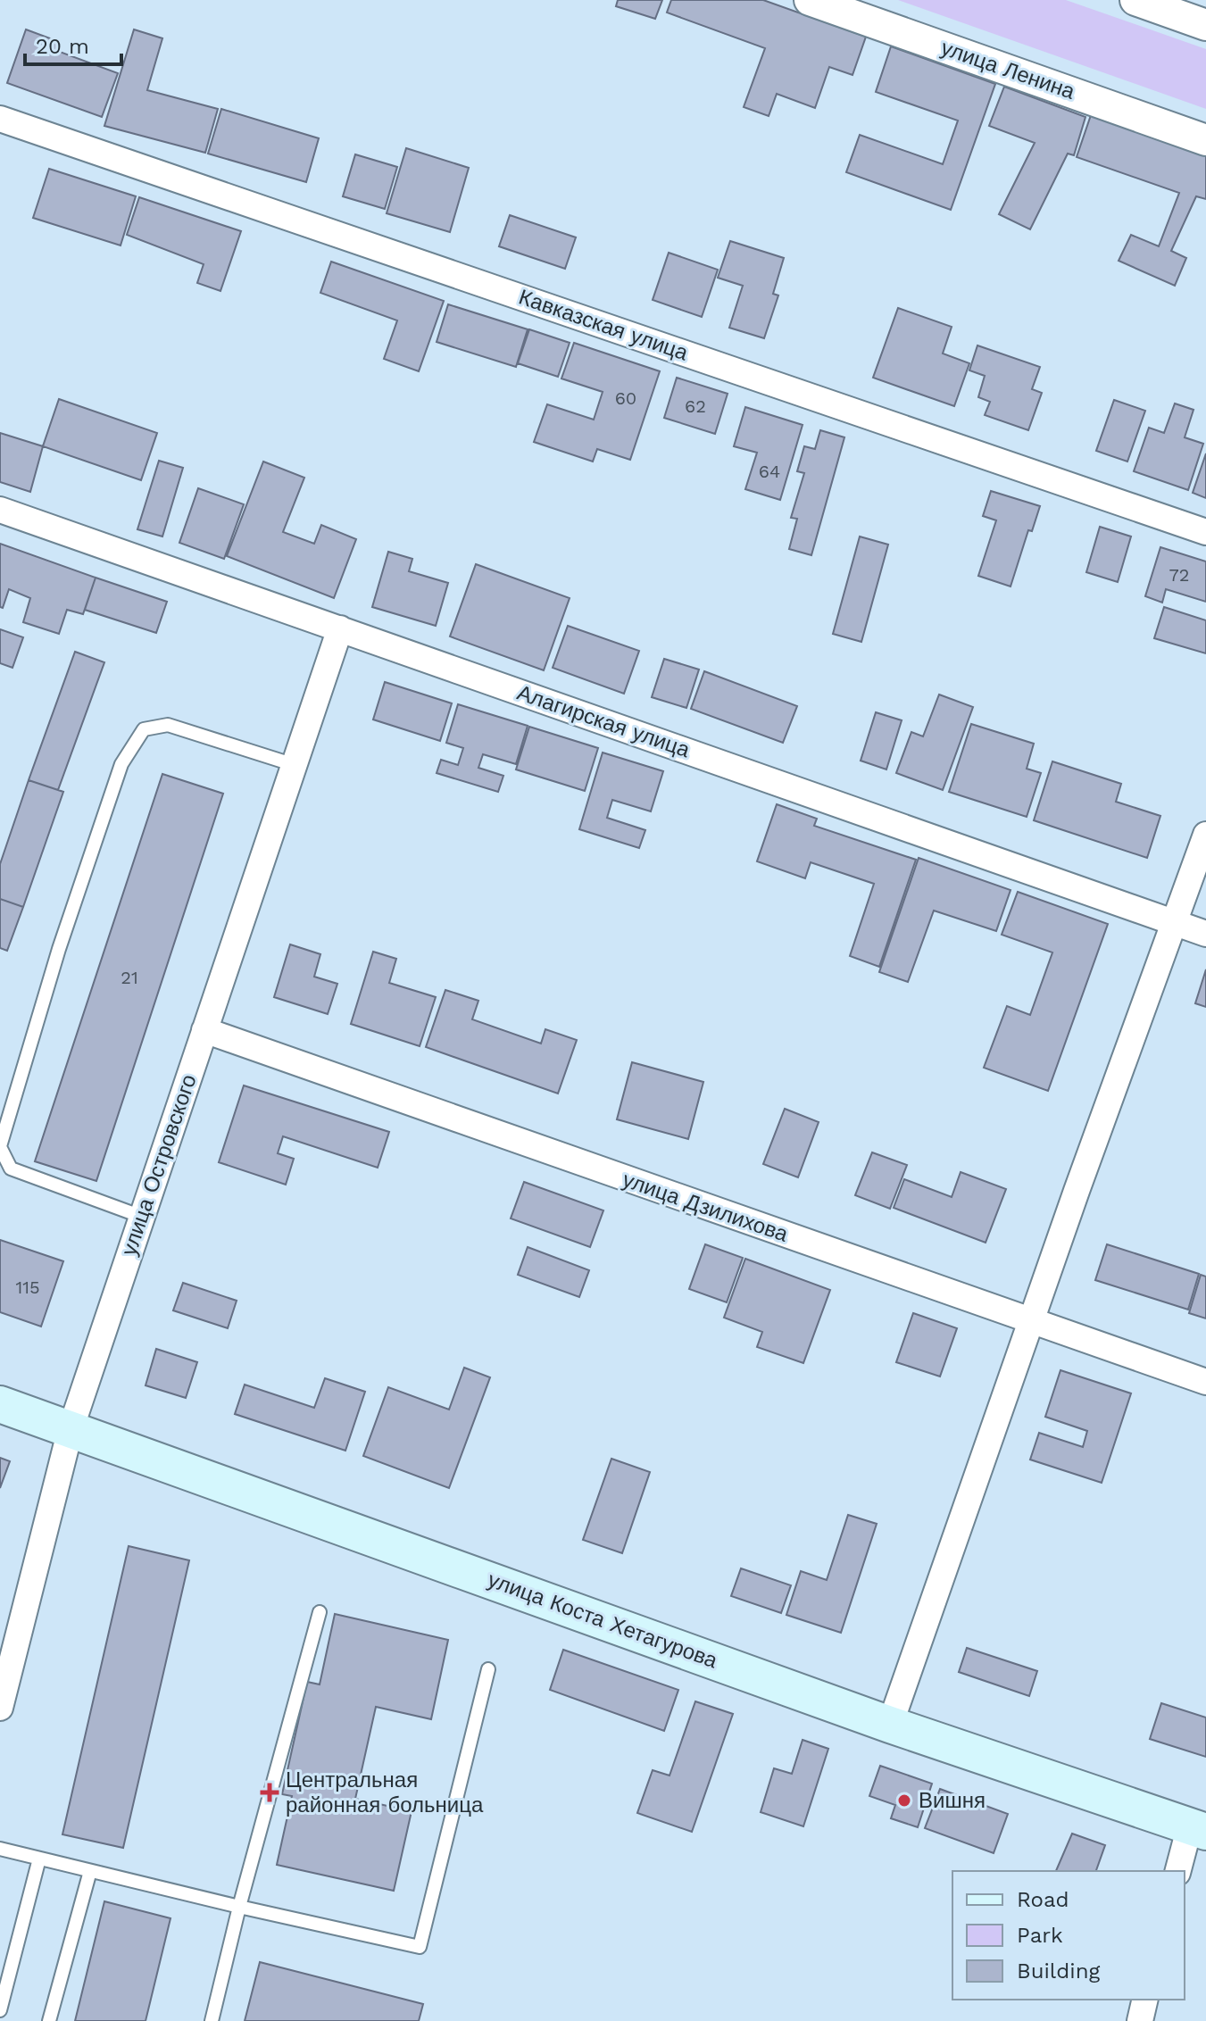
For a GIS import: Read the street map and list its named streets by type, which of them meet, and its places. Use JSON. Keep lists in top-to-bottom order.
{
  "streets": {
    "main road": ["улица Коста Хетагурова"],
    "street": [
      "улица Ленина",
      "Кавказская улица",
      "Алагирская улица",
      "улица Островского",
      "улица Дзилихова"
    ]
  },
  "crossings": [
    ["Алагирская улица", "улица Островского"],
    ["улица Островского", "улица Дзилихова"],
    ["улица Островского", "улица Коста Хетагурова"]
  ],
  "places": {
    "health": ["Центральная районная больница"],
    "other": ["Вишня"]
  },
  "house_numbers": [
    "60",
    "62",
    "64",
    "72",
    "21",
    "115"
  ],
  "legend": ["Road", "Park", "Building"],
  "scale_bar": "20 m"
}
